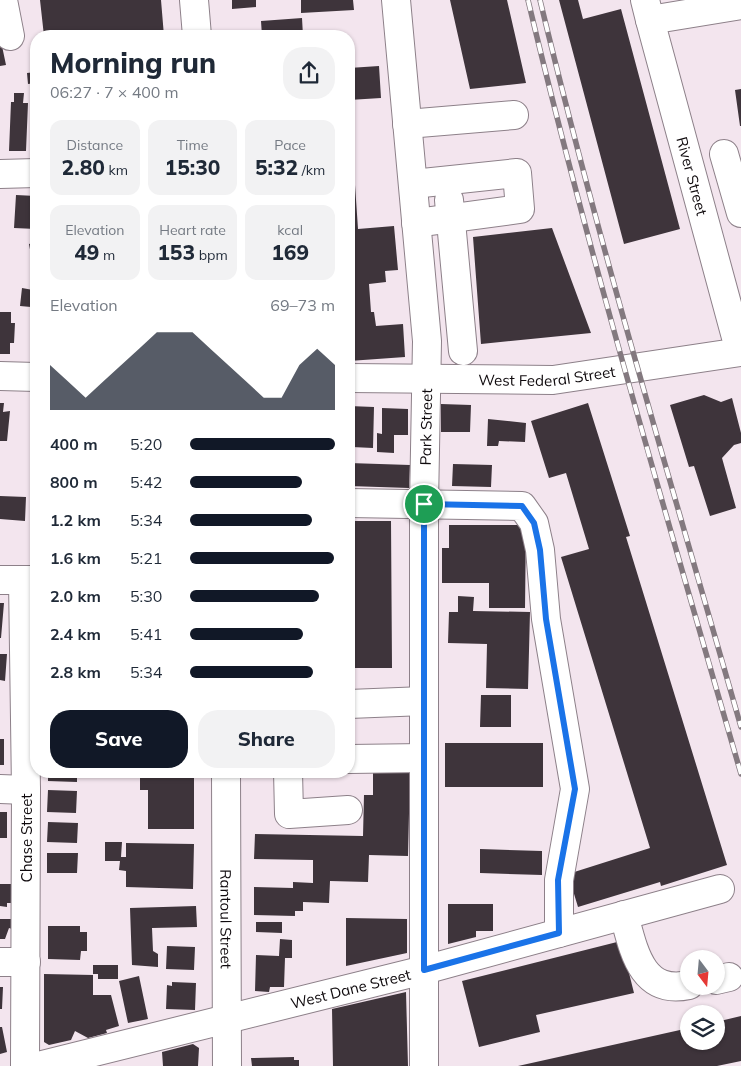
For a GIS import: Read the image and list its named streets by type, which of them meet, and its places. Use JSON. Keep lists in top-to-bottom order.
{
  "streets": {
    "main road": [
      "River Street",
      "West Federal Street",
      "Park Street",
      "Chase Street",
      "Rantoul Street",
      "West Dane Street"
    ]
  },
  "crossings": [
    ["River Street", "West Federal Street"],
    ["West Federal Street", "Park Street"],
    ["Park Street", "West Dane Street"],
    ["Rantoul Street", "West Dane Street"]
  ],
  "north": "bottom",
  "page": {
    "heading": ["Morning run", "06:27 · 7 × 400 m"],
    "stats": [
      ["Distance", "2.80 km"],
      ["Time", "15:30"],
      ["Pace", "5:32 /km"],
      ["Elevation", "49 m"],
      ["Heart rate", "153 bpm"],
      ["kcal", "169"]
    ],
    "chart": ["Elevation", "69–73 m"],
    "list": [
      {
        "name": "400 m",
        "note": "5:20"
      },
      {
        "name": "800 m",
        "note": "5:42"
      },
      {
        "name": "1.2 km",
        "note": "5:34"
      },
      {
        "name": "1.6 km",
        "note": "5:21"
      },
      {
        "name": "2.0 km",
        "note": "5:30"
      },
      {
        "name": "2.4 km",
        "note": "5:41"
      },
      {
        "name": "2.8 km",
        "note": "5:34"
      }
    ],
    "buttons": ["Save", "Share"]
  }
}
